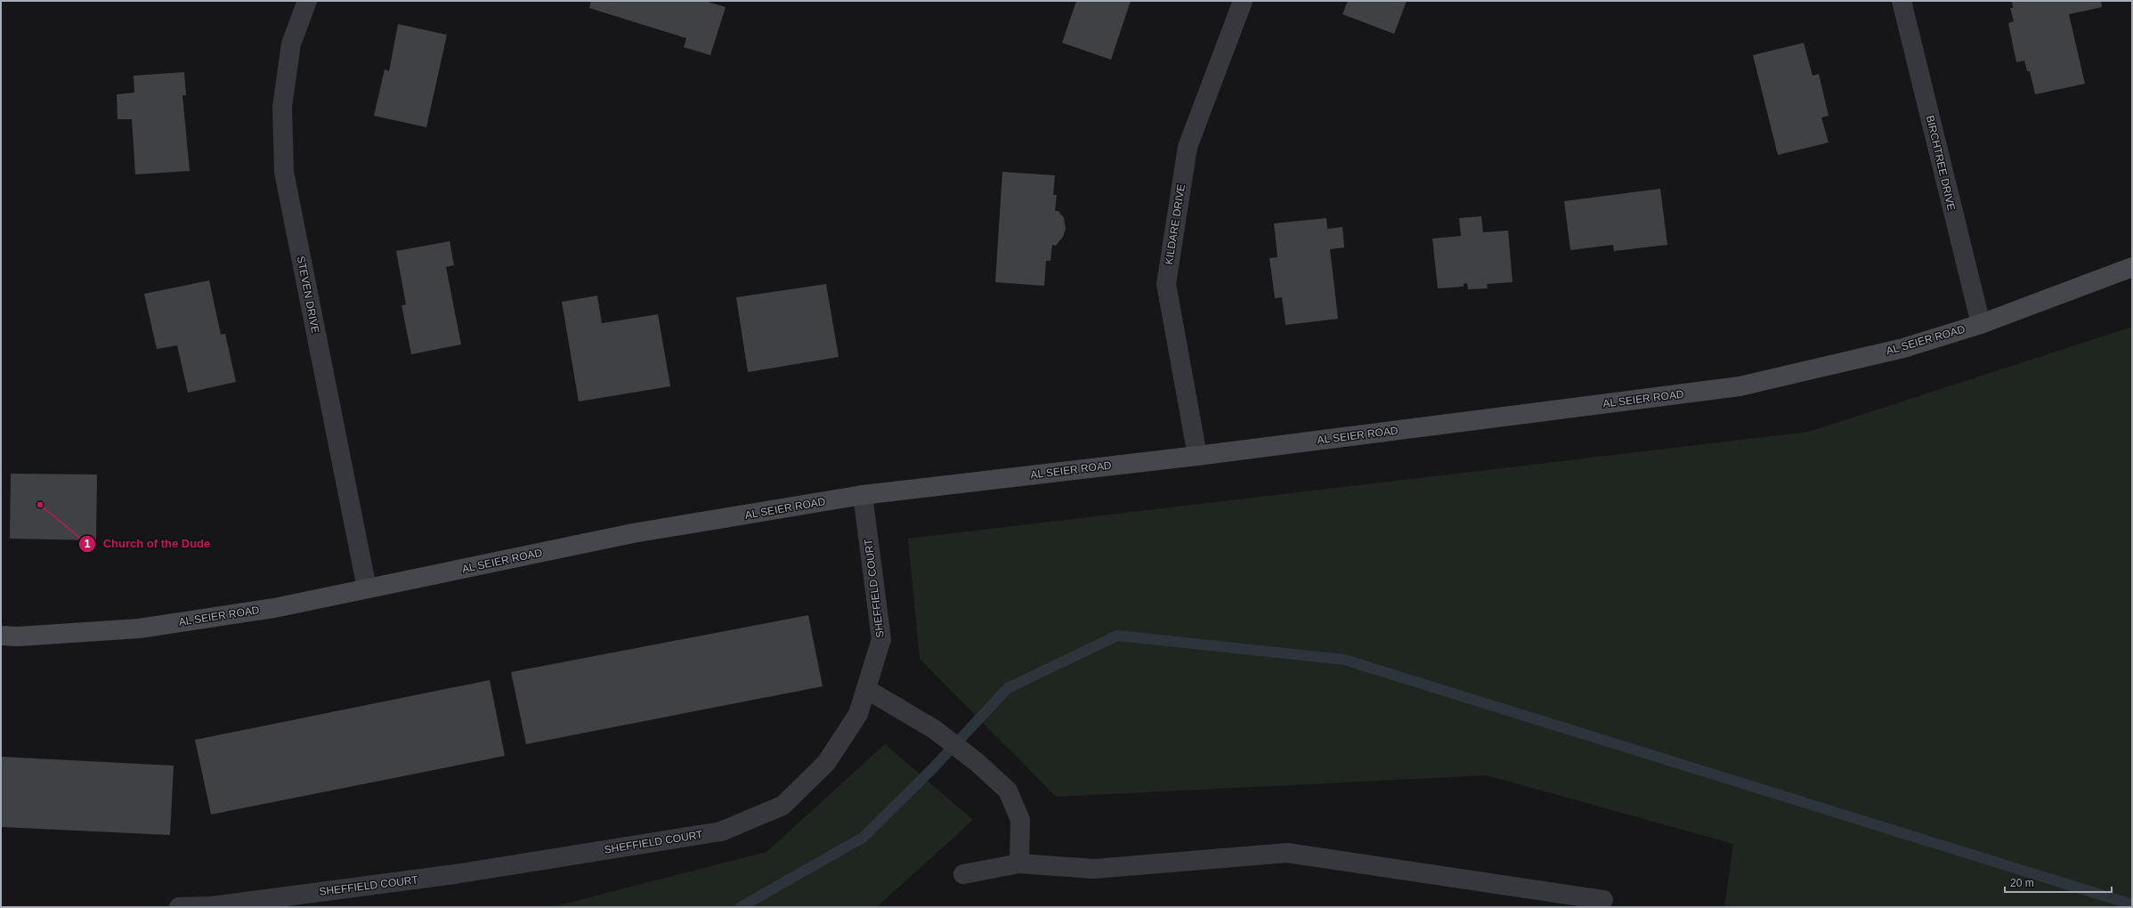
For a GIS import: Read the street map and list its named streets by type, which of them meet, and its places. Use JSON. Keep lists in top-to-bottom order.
{
  "streets": {
    "street": [
      "BIRCHTREE DRIVE",
      "KILDARE DRIVE",
      "STEVEN DRIVE",
      "AL SEIER ROAD",
      "SHEFFIELD COURT"
    ]
  },
  "crossings": [
    ["BIRCHTREE DRIVE", "AL SEIER ROAD"],
    ["KILDARE DRIVE", "AL SEIER ROAD"],
    ["STEVEN DRIVE", "AL SEIER ROAD"],
    ["AL SEIER ROAD", "SHEFFIELD COURT"]
  ],
  "places": ["Church of the Dude"],
  "scale_bar": "20 m"
}
